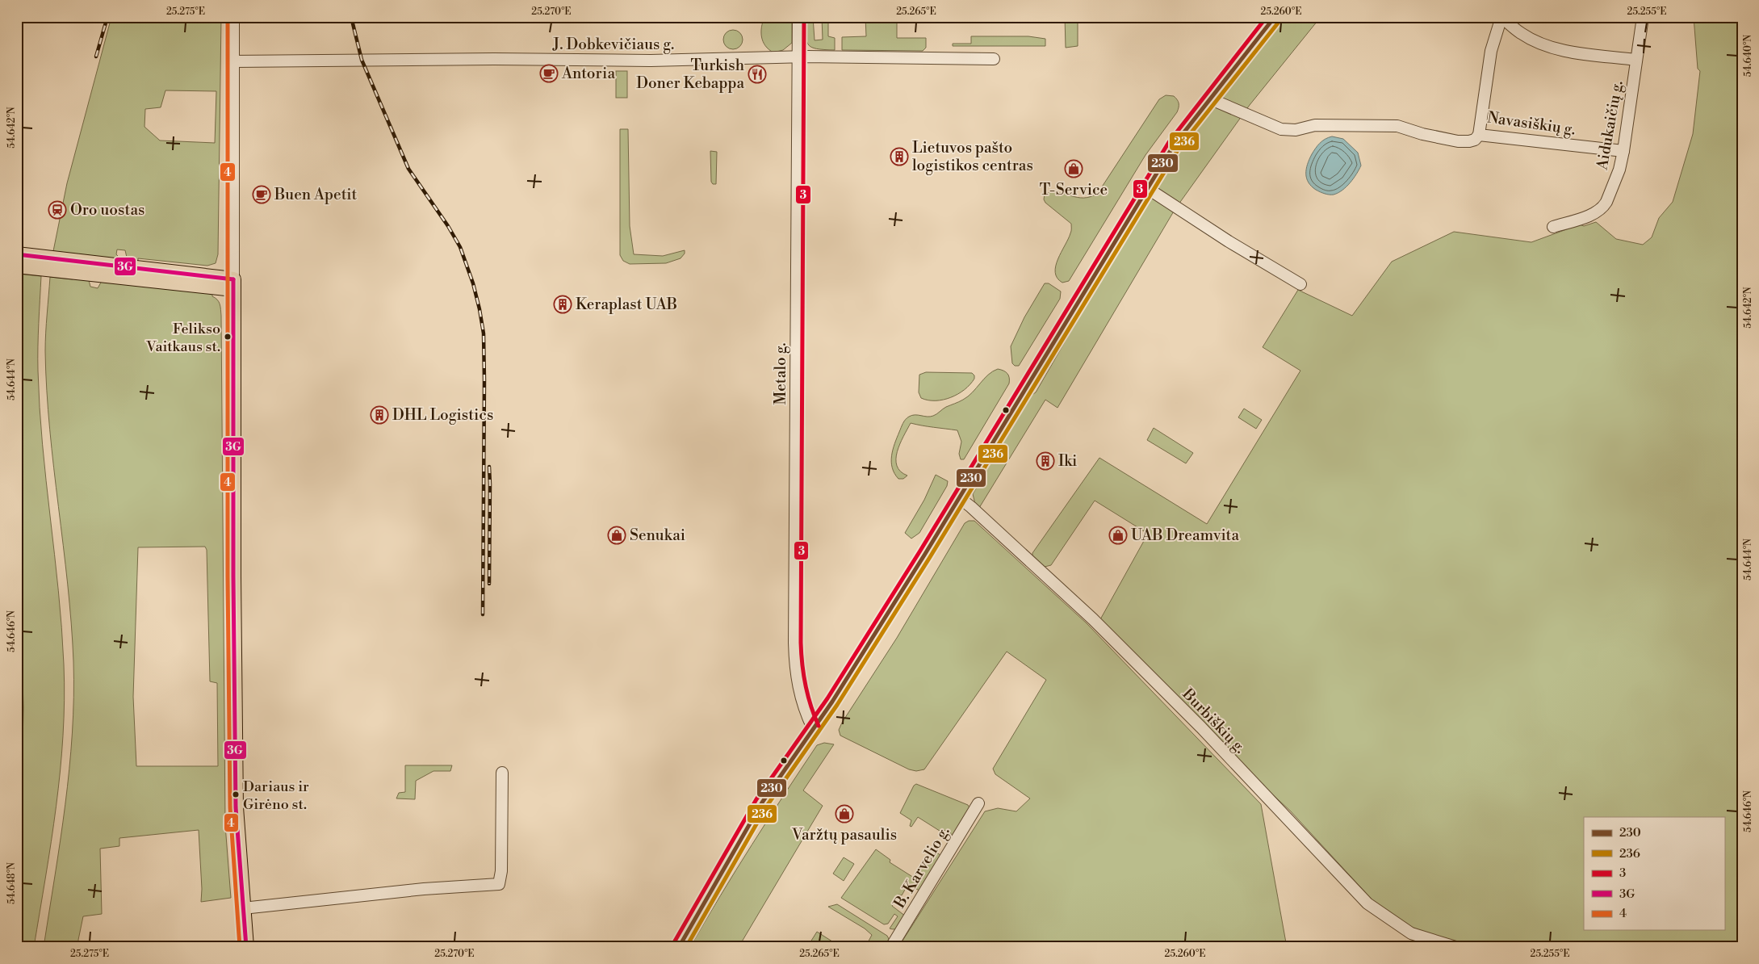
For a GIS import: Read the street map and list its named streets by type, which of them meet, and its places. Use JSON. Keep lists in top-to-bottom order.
{
  "streets": {
    "street": [
      "J. Dobkevičiaus g.",
      "Navasiškių g.",
      "Aidukaičių g.",
      "Metalo g.",
      "Burbiškių g.",
      "B. Karvelio g."
    ]
  },
  "crossings": [
    ["J. Dobkevičiaus g.", "Metalo g."],
    ["Navasiškių g.", "Aidukaičių g."]
  ],
  "places": {
    "cafe": ["Antoria", "Buen Apetit"],
    "restaurant": ["Turkish Doner Kebappa"],
    "building": [
      "Lietuvos pašto logistikos centras",
      "Keraplast UAB",
      "DHL Logistics",
      "Iki"
    ],
    "shop": [
      "T-Service",
      "Senukai",
      "UAB Dreamvita",
      "Varžtų pasaulis"
    ],
    "station": ["Oro uostas"],
    "other": ["Felikso Vaitkaus st.", "Dariaus ir Girėno st."]
  },
  "lines": [
    "transit line 230",
    "transit line 3",
    "transit line 4",
    "transit line 236",
    "transit line 3G"
  ],
  "legend": [
    "230",
    "236",
    "3",
    "3G",
    "4"
  ],
  "coordinates": [
    "25.275°E",
    "25.270°E",
    "25.265°E",
    "25.260°E",
    "25.255°E",
    "54.640°N",
    "54.642°N",
    "54.644°N",
    "54.646°N",
    "54.648°N"
  ]
}
